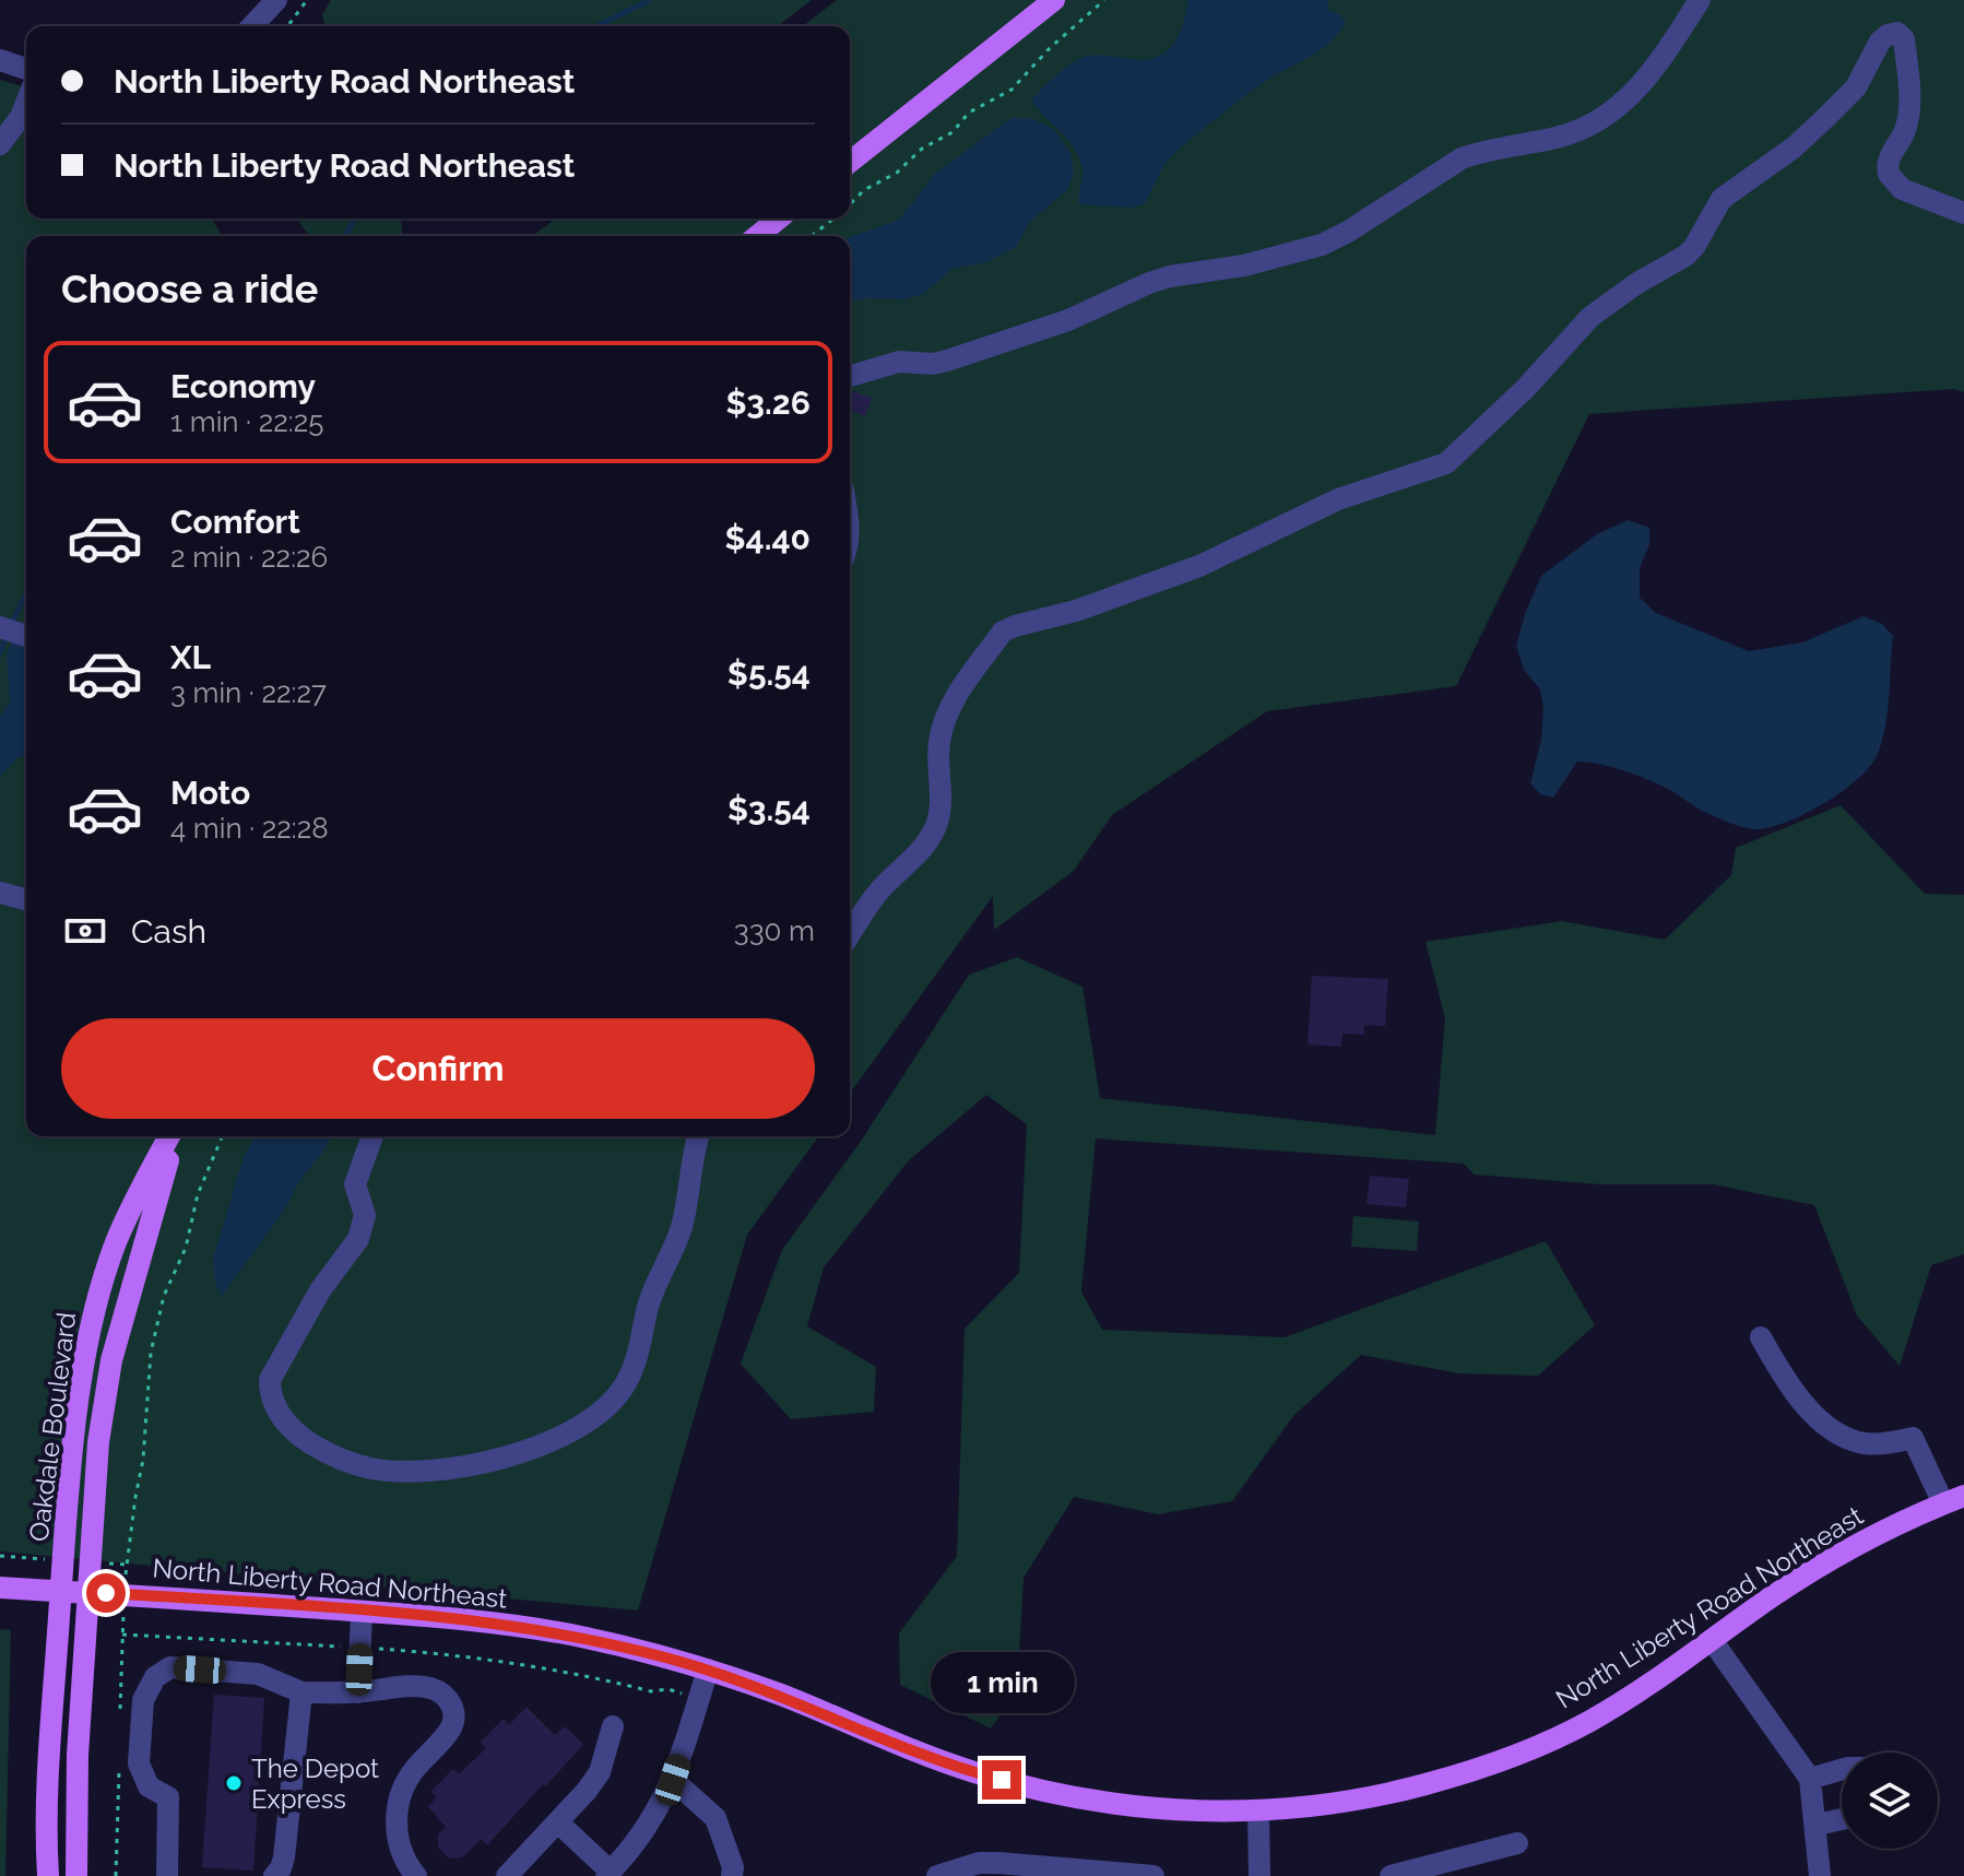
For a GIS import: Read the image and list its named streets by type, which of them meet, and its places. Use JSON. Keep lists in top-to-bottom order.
{
  "streets": {
    "main road": ["Oakdale Boulevard", "North Liberty Road Northeast"]
  },
  "crossings": [
    ["Oakdale Boulevard", "North Liberty Road Northeast"]
  ],
  "places": ["The Depot Express"],
  "page": {
    "banner": ["North Liberty Road Northeast", "North Liberty Road Northeast"],
    "heading": "Choose a ride",
    "list": [
      {
        "name": "Economy",
        "note": "1 min · 22:25",
        "value": "$3.26"
      },
      {
        "name": "Comfort",
        "note": "2 min · 22:26",
        "value": "$4.40"
      },
      {
        "name": "XL",
        "note": "3 min · 22:27",
        "value": "$5.54"
      },
      {
        "name": "Moto",
        "note": "4 min · 22:28",
        "value": "$3.54"
      }
    ],
    "pay": ["Cash", "330 m"],
    "buttons": "Confirm",
    "bubble": "1 min"
  }
}
